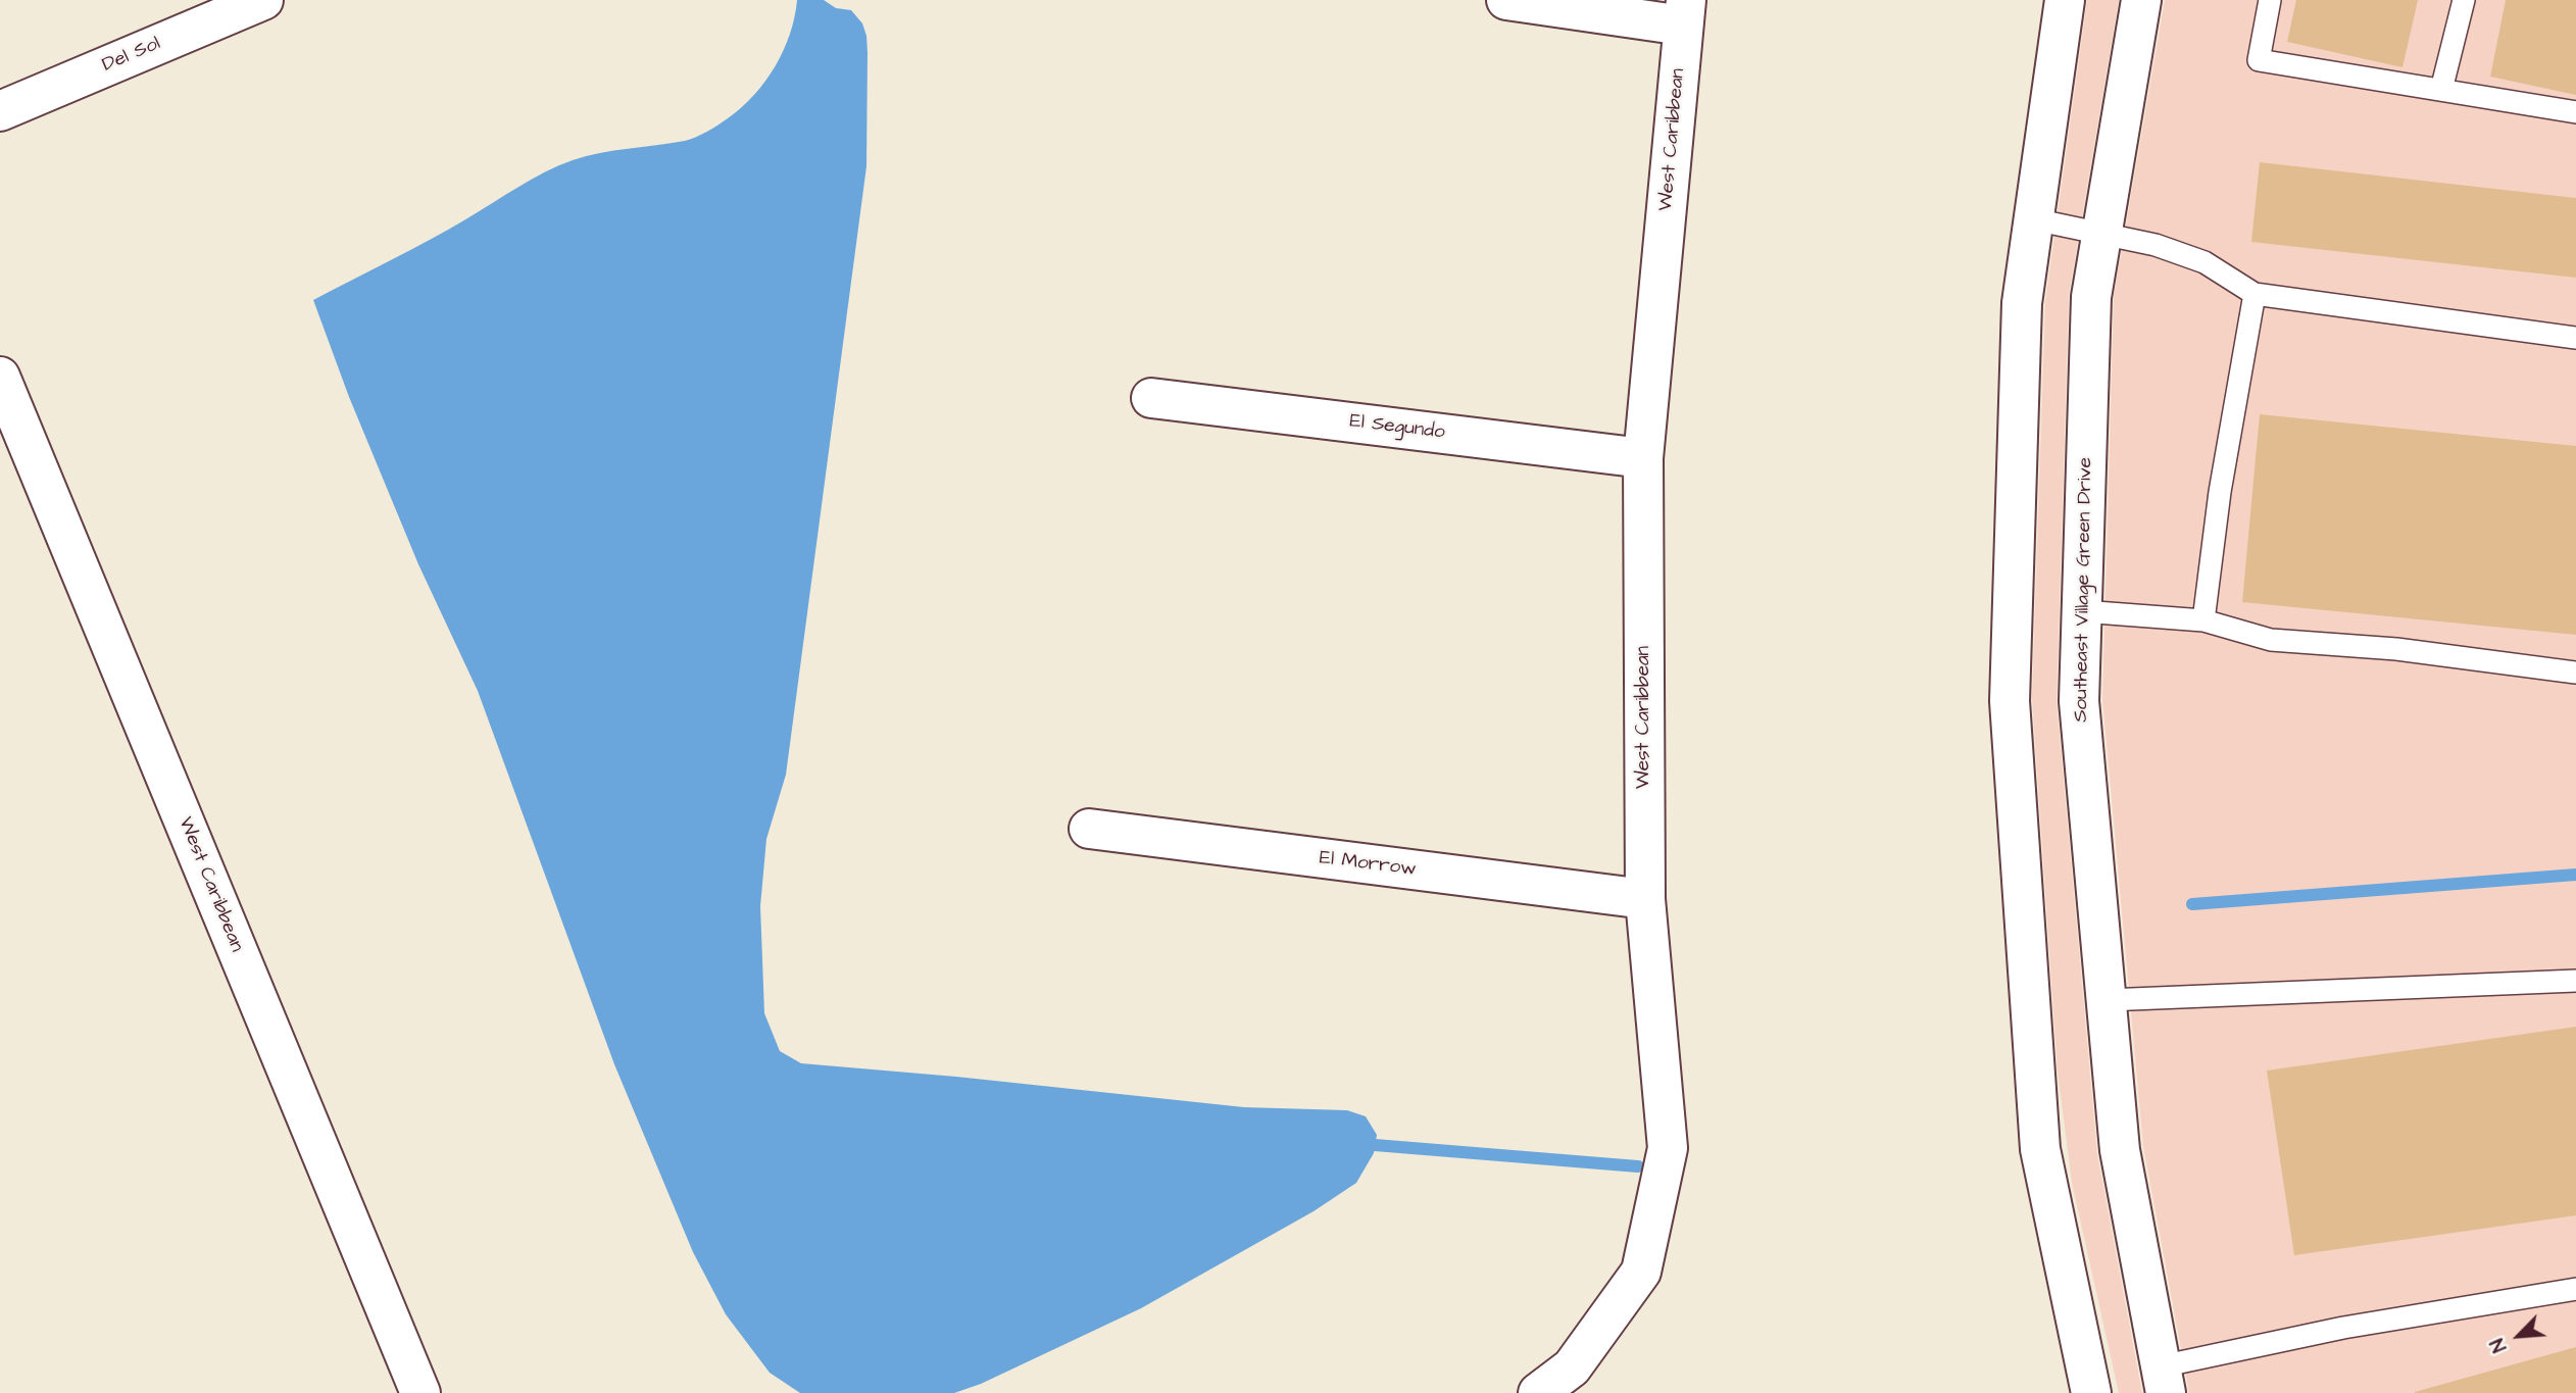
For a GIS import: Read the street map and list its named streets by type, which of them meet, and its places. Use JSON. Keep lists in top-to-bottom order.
{
  "streets": {
    "street": [
      "Del Sol",
      "West Caribbean",
      "El Segundo",
      "Southeast Village Green Drive",
      "El Morrow"
    ]
  },
  "crossings": [
    ["West Caribbean", "El Segundo"],
    ["West Caribbean", "El Morrow"]
  ],
  "north": "bottom left"
}
